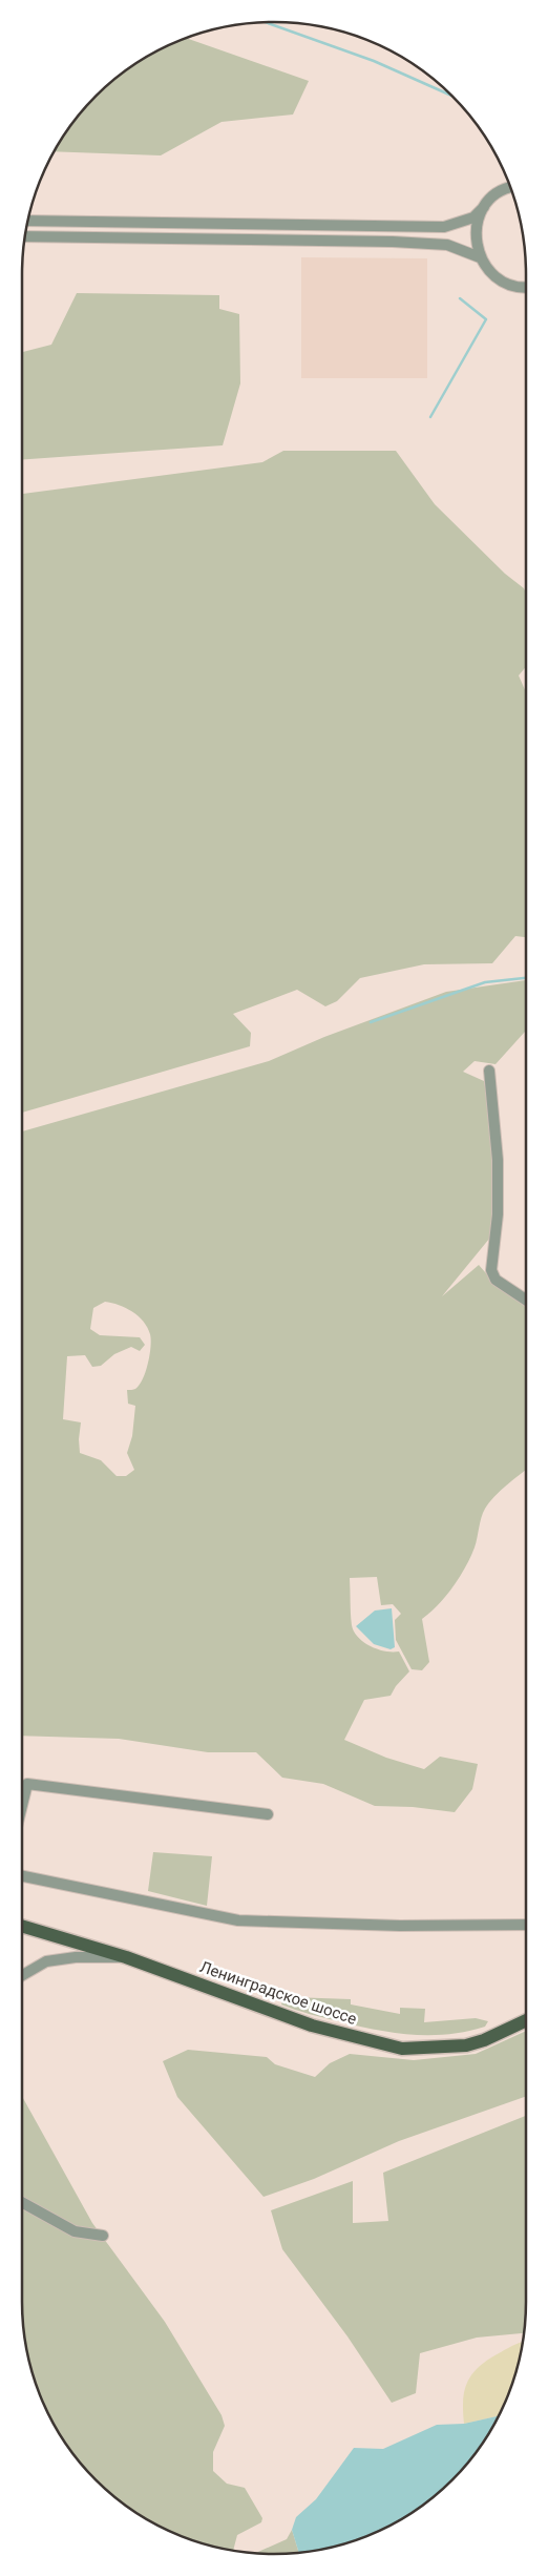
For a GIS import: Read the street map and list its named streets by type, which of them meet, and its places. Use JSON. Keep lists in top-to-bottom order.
{
  "streets": {
    "main road": ["Ленинградское шоссе"]
  }
}
